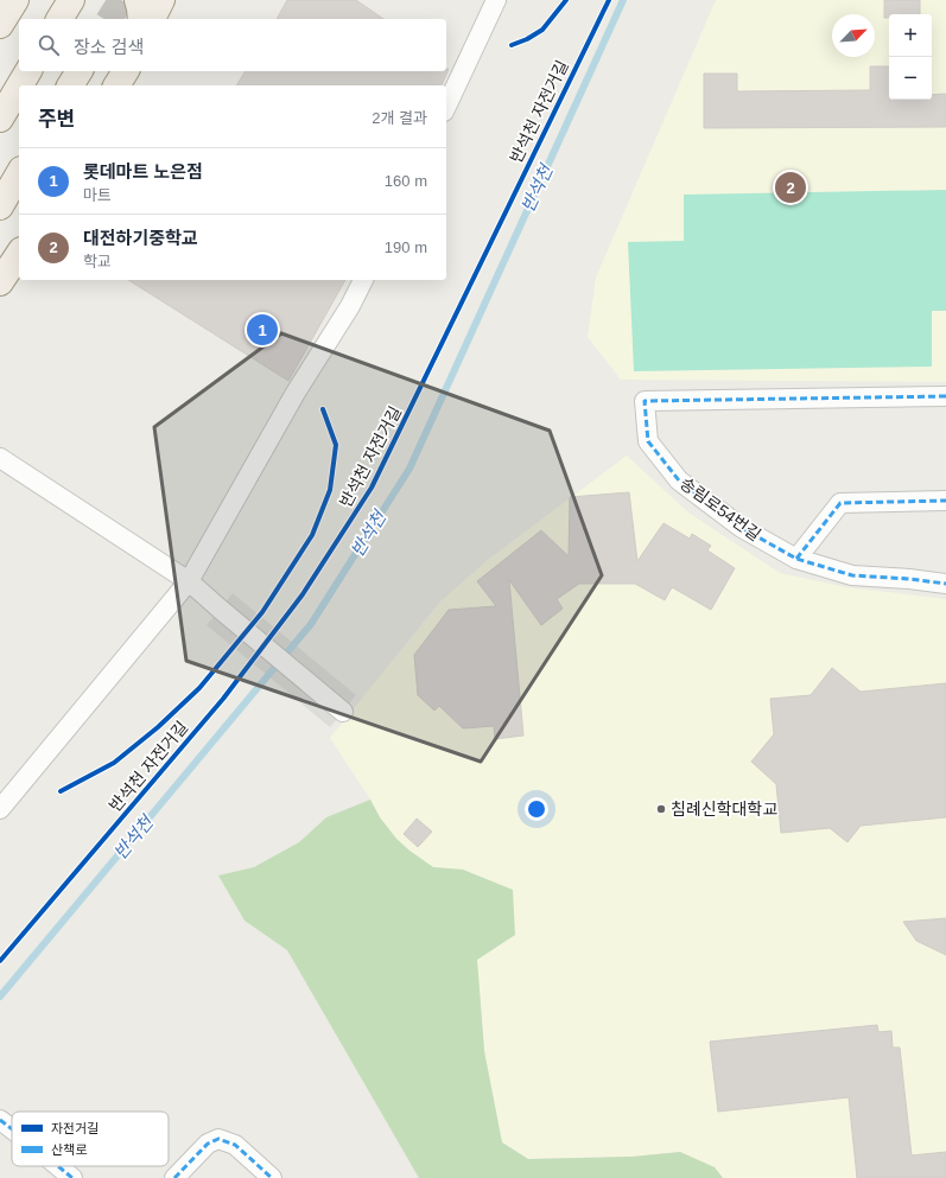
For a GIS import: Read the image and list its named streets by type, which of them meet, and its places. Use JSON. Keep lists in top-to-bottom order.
{
  "streets": {
    "street": ["송림로54번길"],
    "cycle path": ["반석천 자전거길"]
  },
  "water": ["반석천"],
  "places": ["침례신학대학교"],
  "legend": ["자전거길", "산책로"],
  "north": "top right",
  "page": {
    "map_buttons": ["+", "−"],
    "search": "장소 검색",
    "heading": ["주변", "2개 결과"],
    "list": [
      {
        "mark": "1",
        "name": "롯데마트 노은점",
        "note": "마트",
        "value": "160 m"
      },
      {
        "mark": "2",
        "name": "대전하기중학교",
        "note": "학교",
        "value": "190 m"
      }
    ],
    "pins": ["2", "1"]
  }
}
